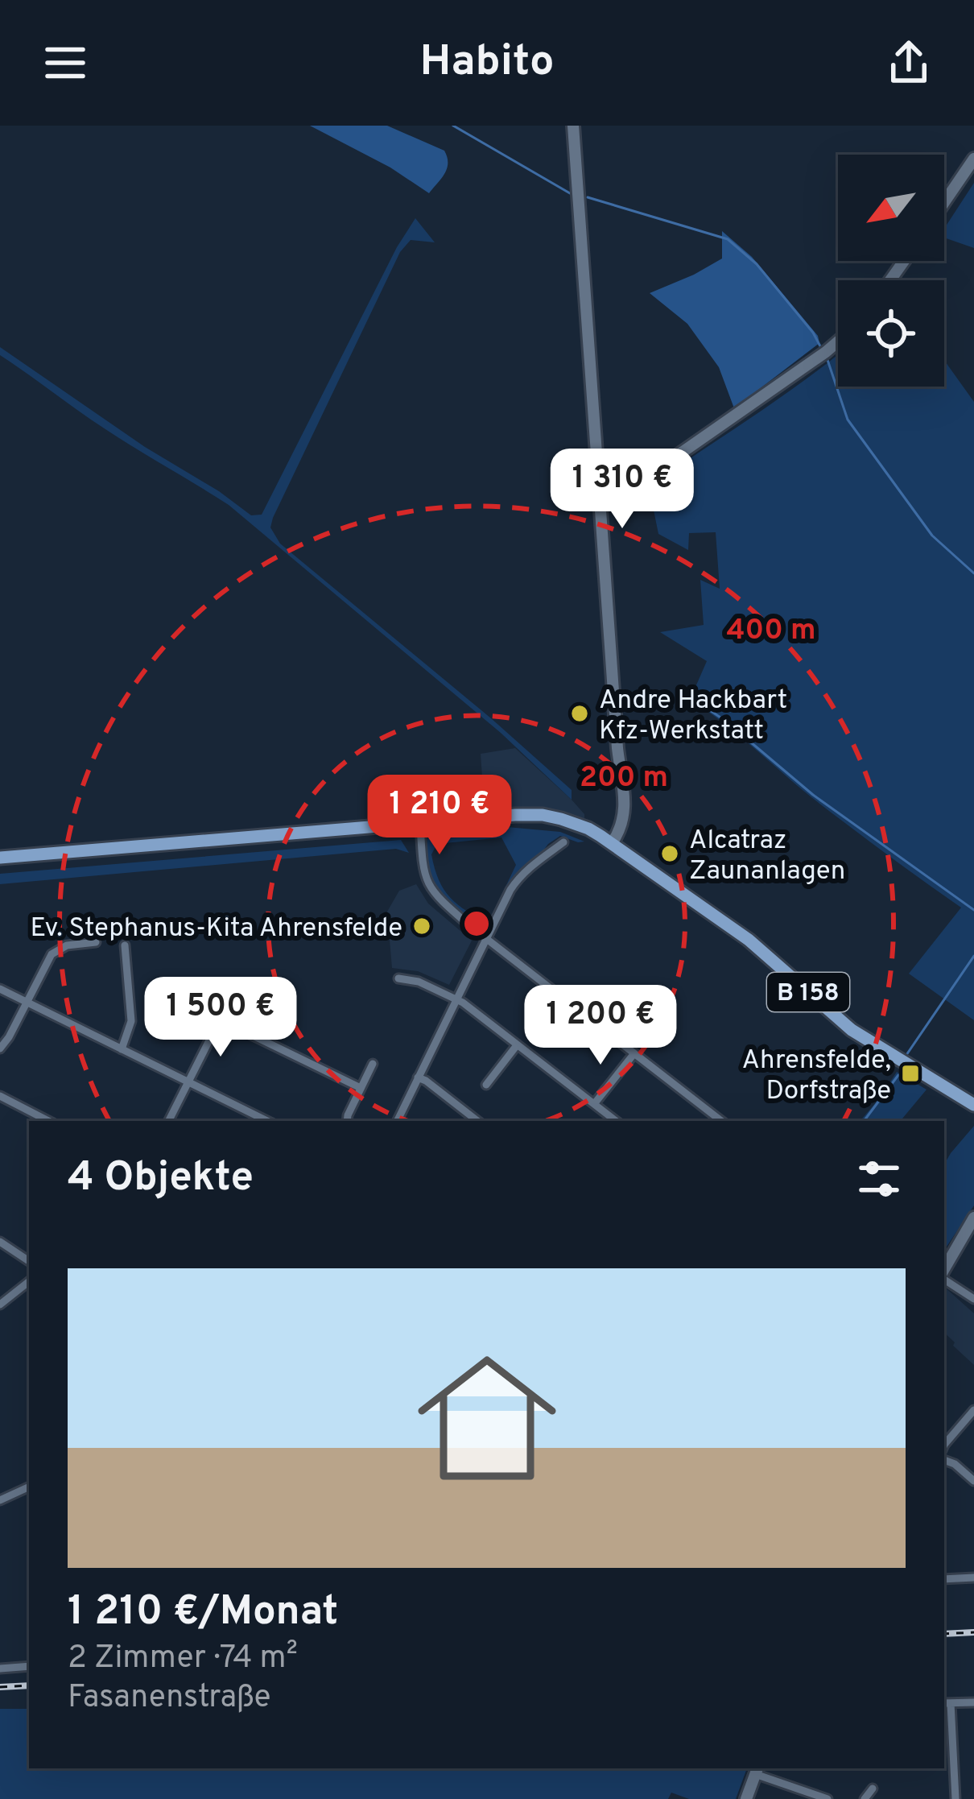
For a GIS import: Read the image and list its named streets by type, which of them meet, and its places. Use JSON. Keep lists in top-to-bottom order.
{
  "streets": {
    "main road": ["B 158"]
  },
  "places": {
    "other": ["Andre Hackbart Kfz-Werkstatt", "Alcatraz Zaunanlagen", "Ev. Stephanus-Kita Ahrensfelde"],
    "transit": ["Ahrensfelde, Dorfstraße"]
  },
  "north": "bottom left",
  "page": {
    "header": "Habito",
    "price": [
      "1 310 €",
      "1 210 €",
      "1 500 €",
      "1 200 €"
    ],
    "heading": "4 Objekte",
    "list": [
      {
        "name": "1 210 €/Monat",
        "note": "2 Zimmer · 74 m² · Fasanenstraße"
      }
    ]
  },
  "rings": ["400 m", "200 m"]
}
